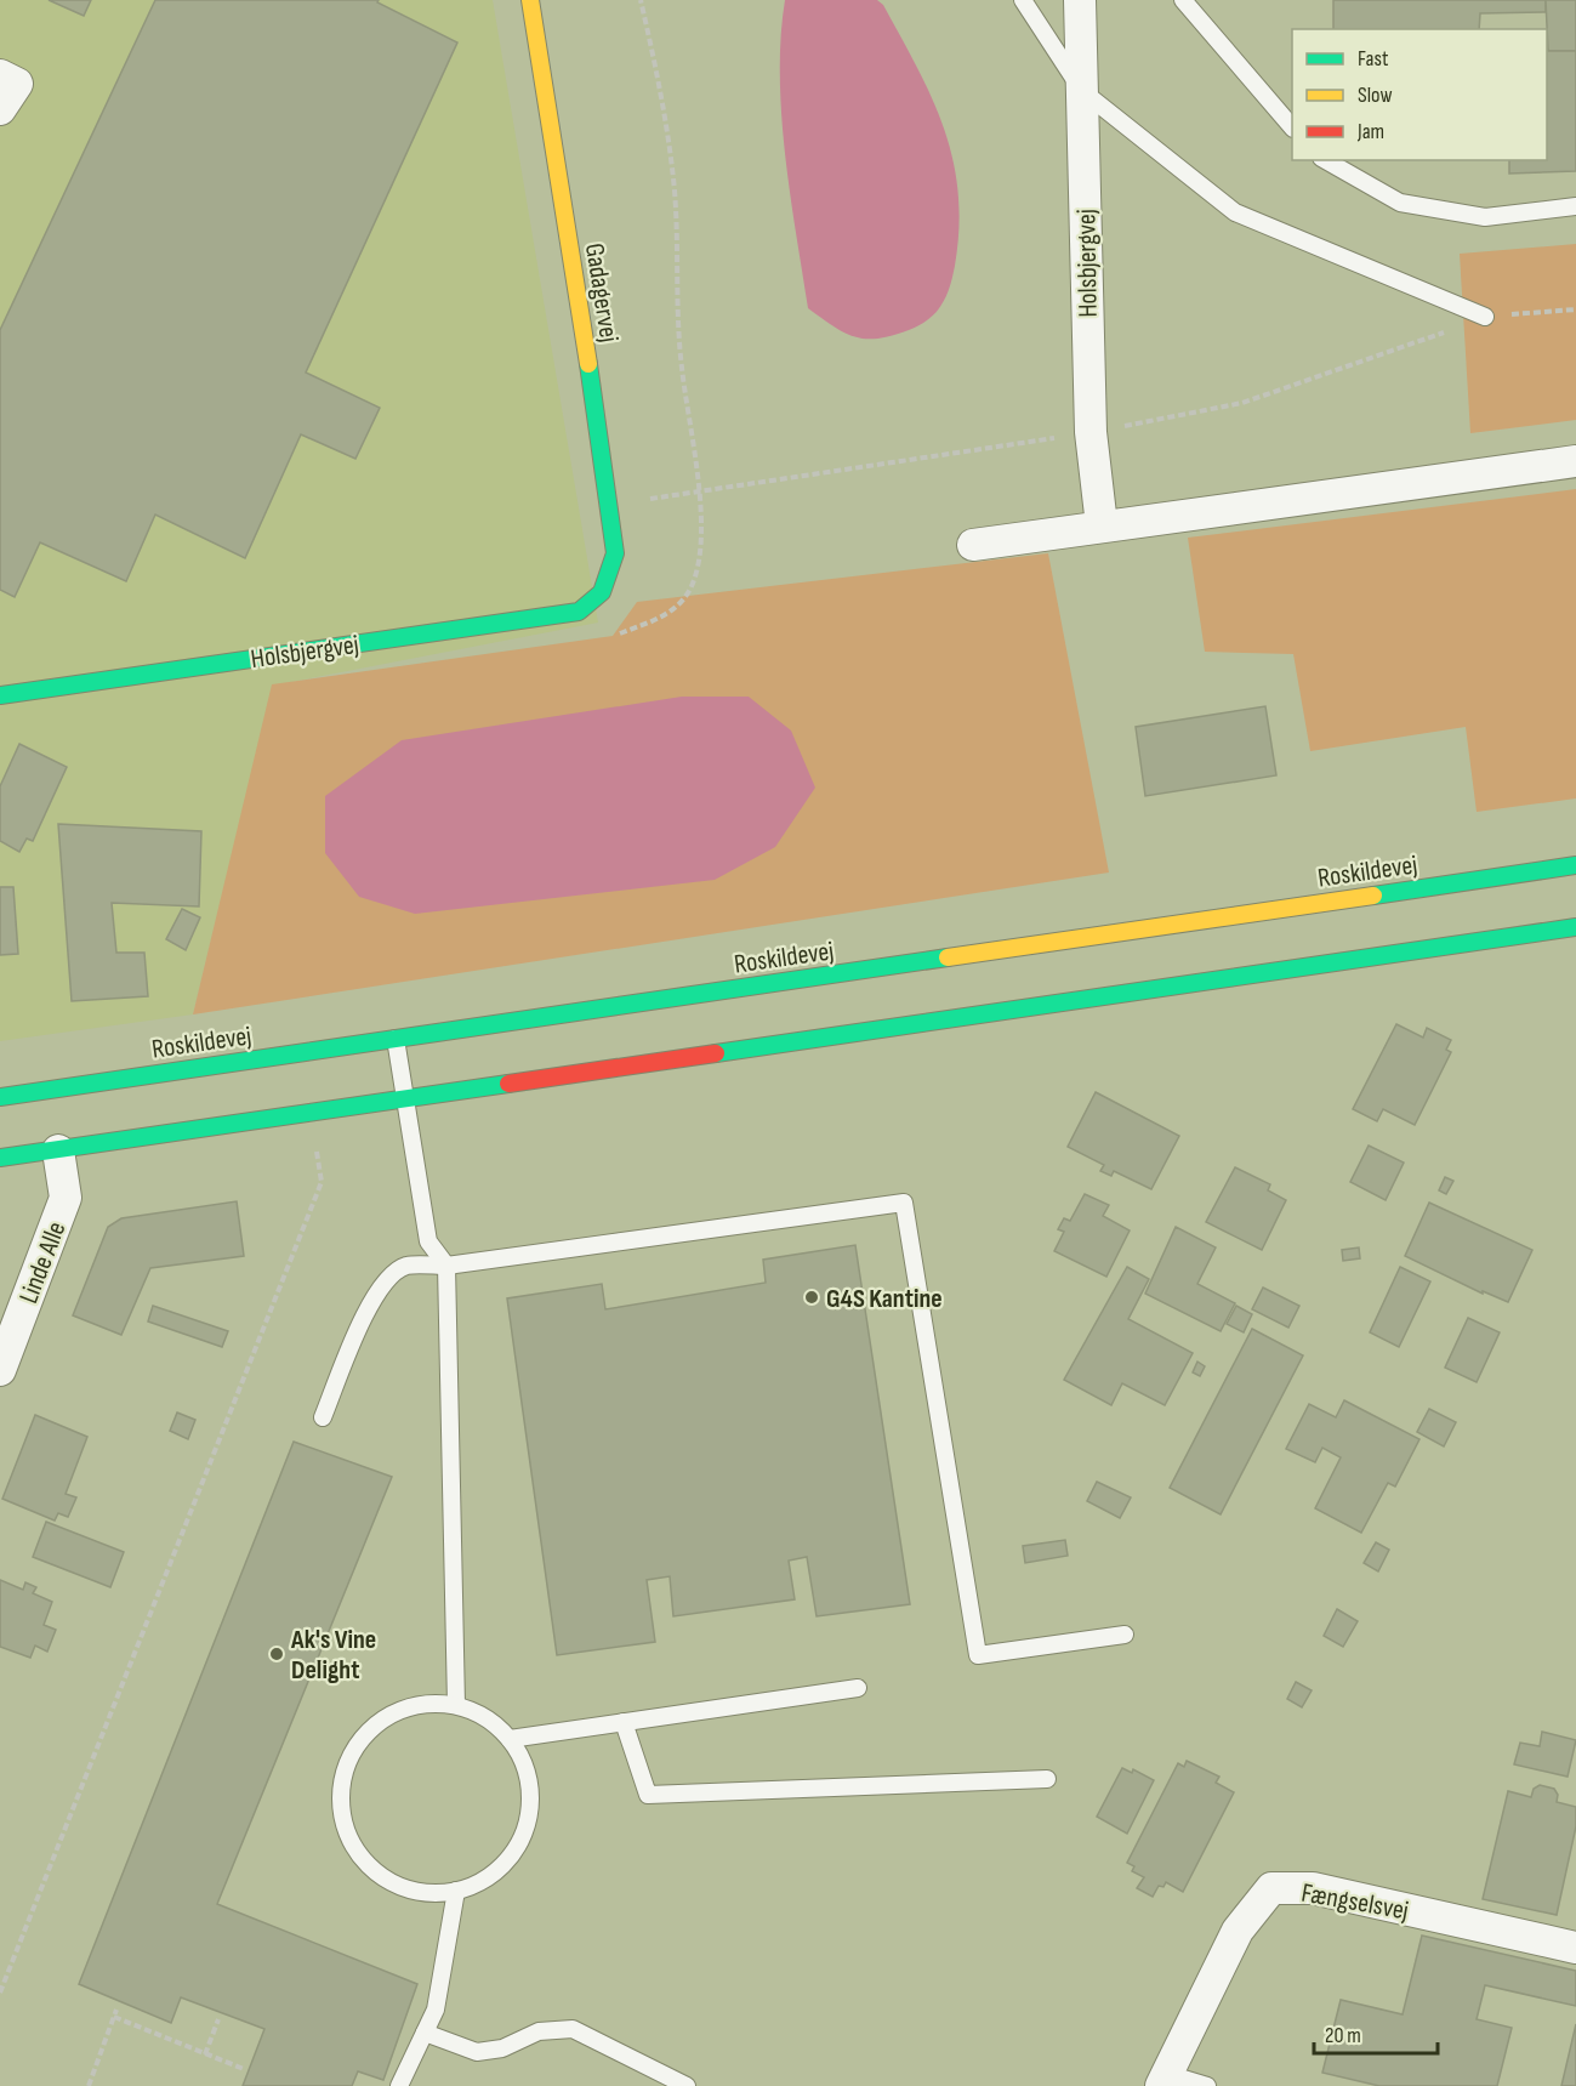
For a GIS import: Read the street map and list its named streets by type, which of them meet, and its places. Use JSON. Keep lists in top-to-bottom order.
{
  "streets": {
    "main road": ["Holsbjergvej", "Gadagervej", "Roskildevej"],
    "street": ["Linde Alle", "Fængselsvej"]
  },
  "crossings": [
    ["Holsbjergvej", "Gadagervej"]
  ],
  "places": ["G4S Kantine", "Ak's Vine Delight"],
  "legend": ["Fast", "Slow", "Jam"],
  "scale_bar": "20 m"
}
